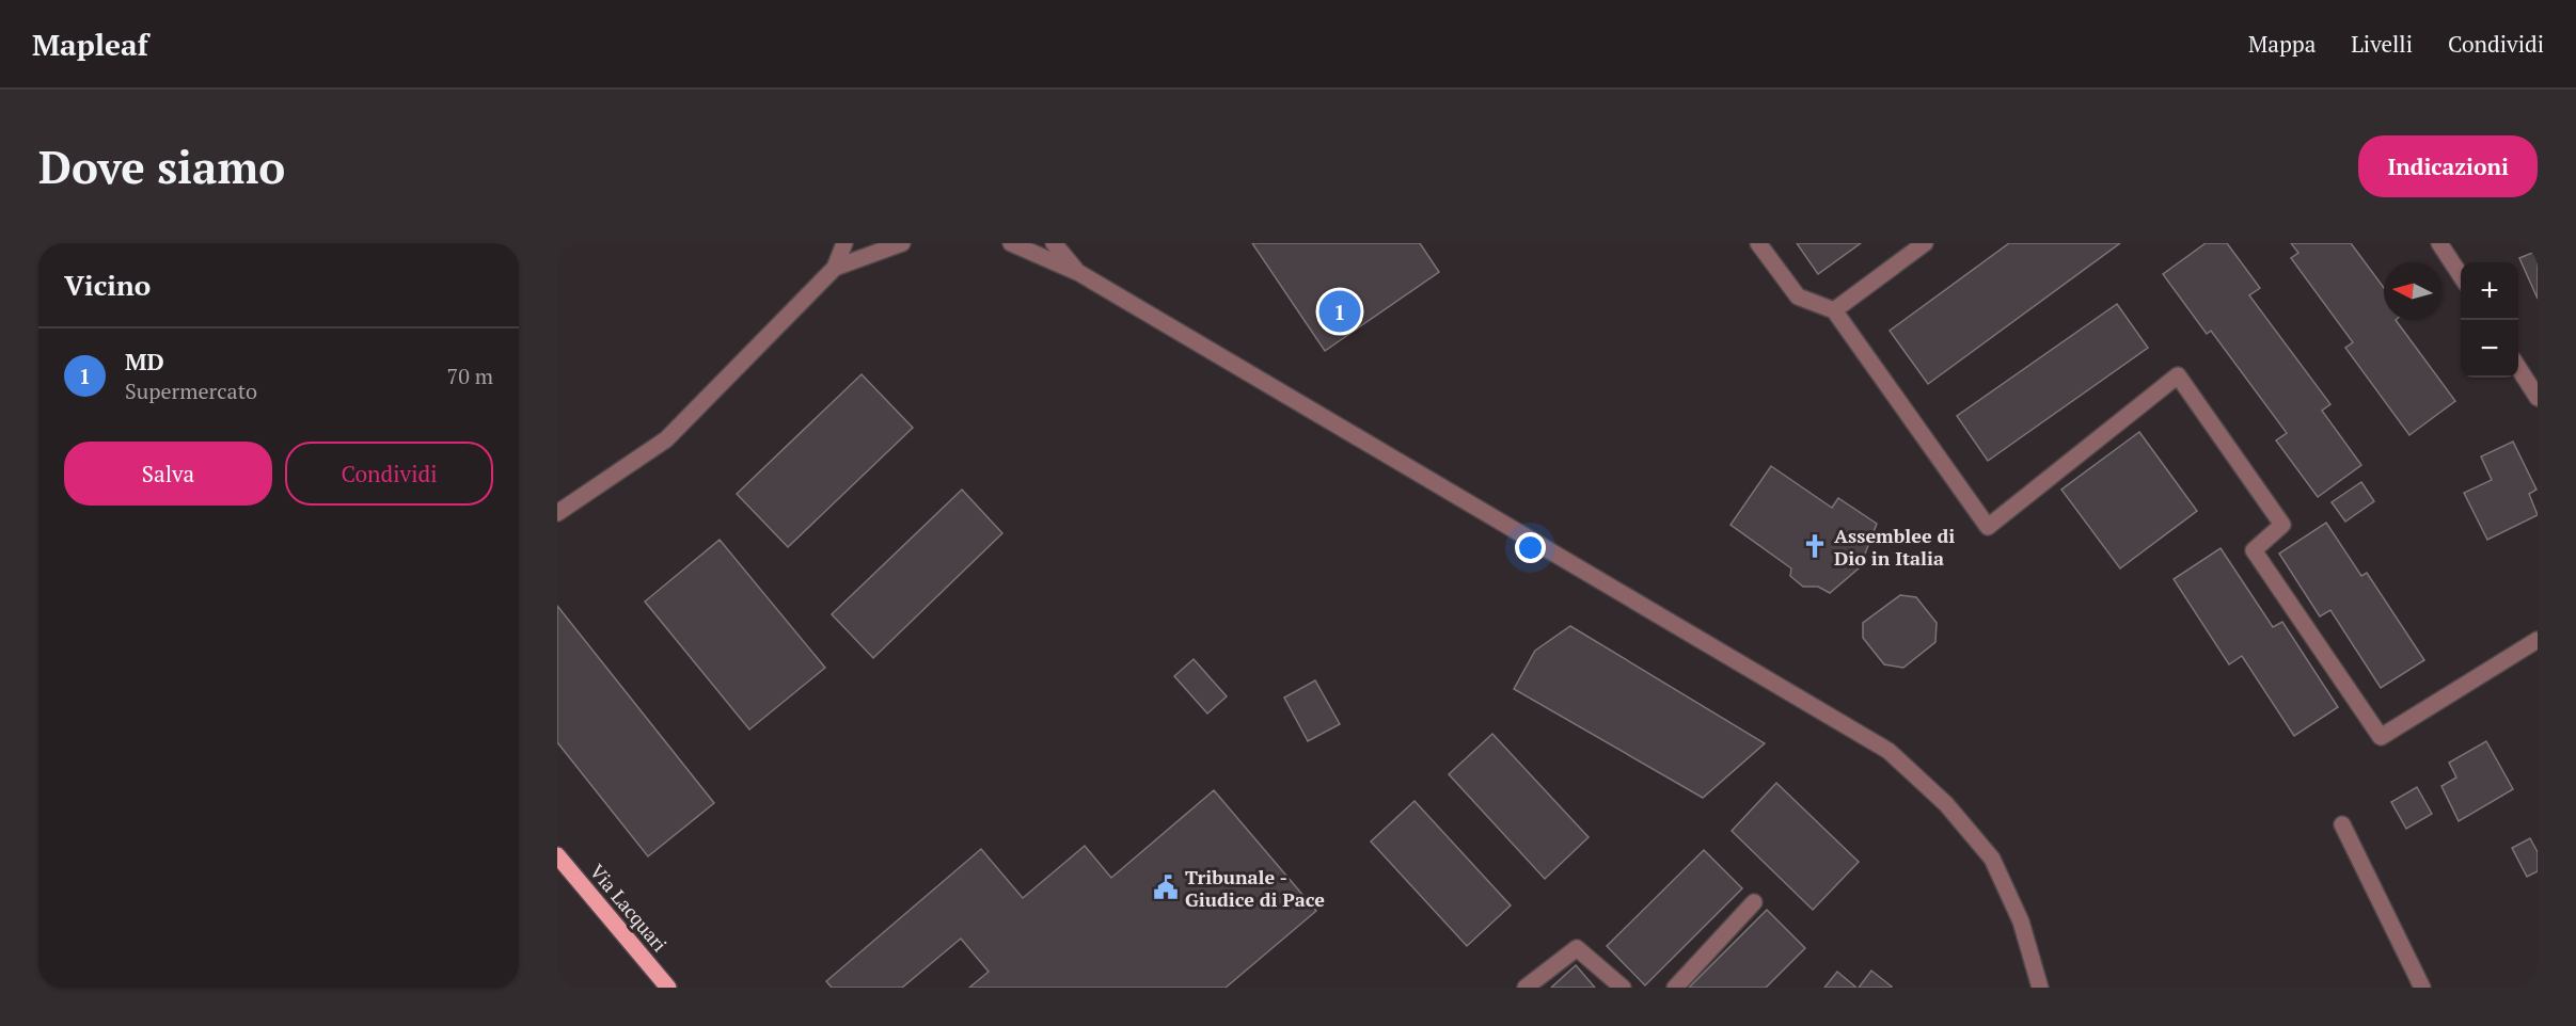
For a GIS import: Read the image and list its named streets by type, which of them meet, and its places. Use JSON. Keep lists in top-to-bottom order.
{
  "streets": {
    "main road": ["Via Lacquari"]
  },
  "places": {
    "church": ["Assemblee di Dio in Italia"],
    "public building": ["Tribunale - Giudice di Pace"]
  },
  "north": "left",
  "page": {
    "header": "Mapleaf",
    "nav": ["Mappa", "Livelli", "Condividi"],
    "buttons": [
      "Indicazioni",
      ["Salva", "Condividi"]
    ],
    "title": "Dove siamo",
    "heading": "Vicino",
    "map_buttons": ["+", "−"],
    "pins": "1",
    "list": [
      {
        "mark": "1",
        "name": "MD",
        "note": "Supermercato",
        "value": "70 m"
      }
    ]
  }
}
